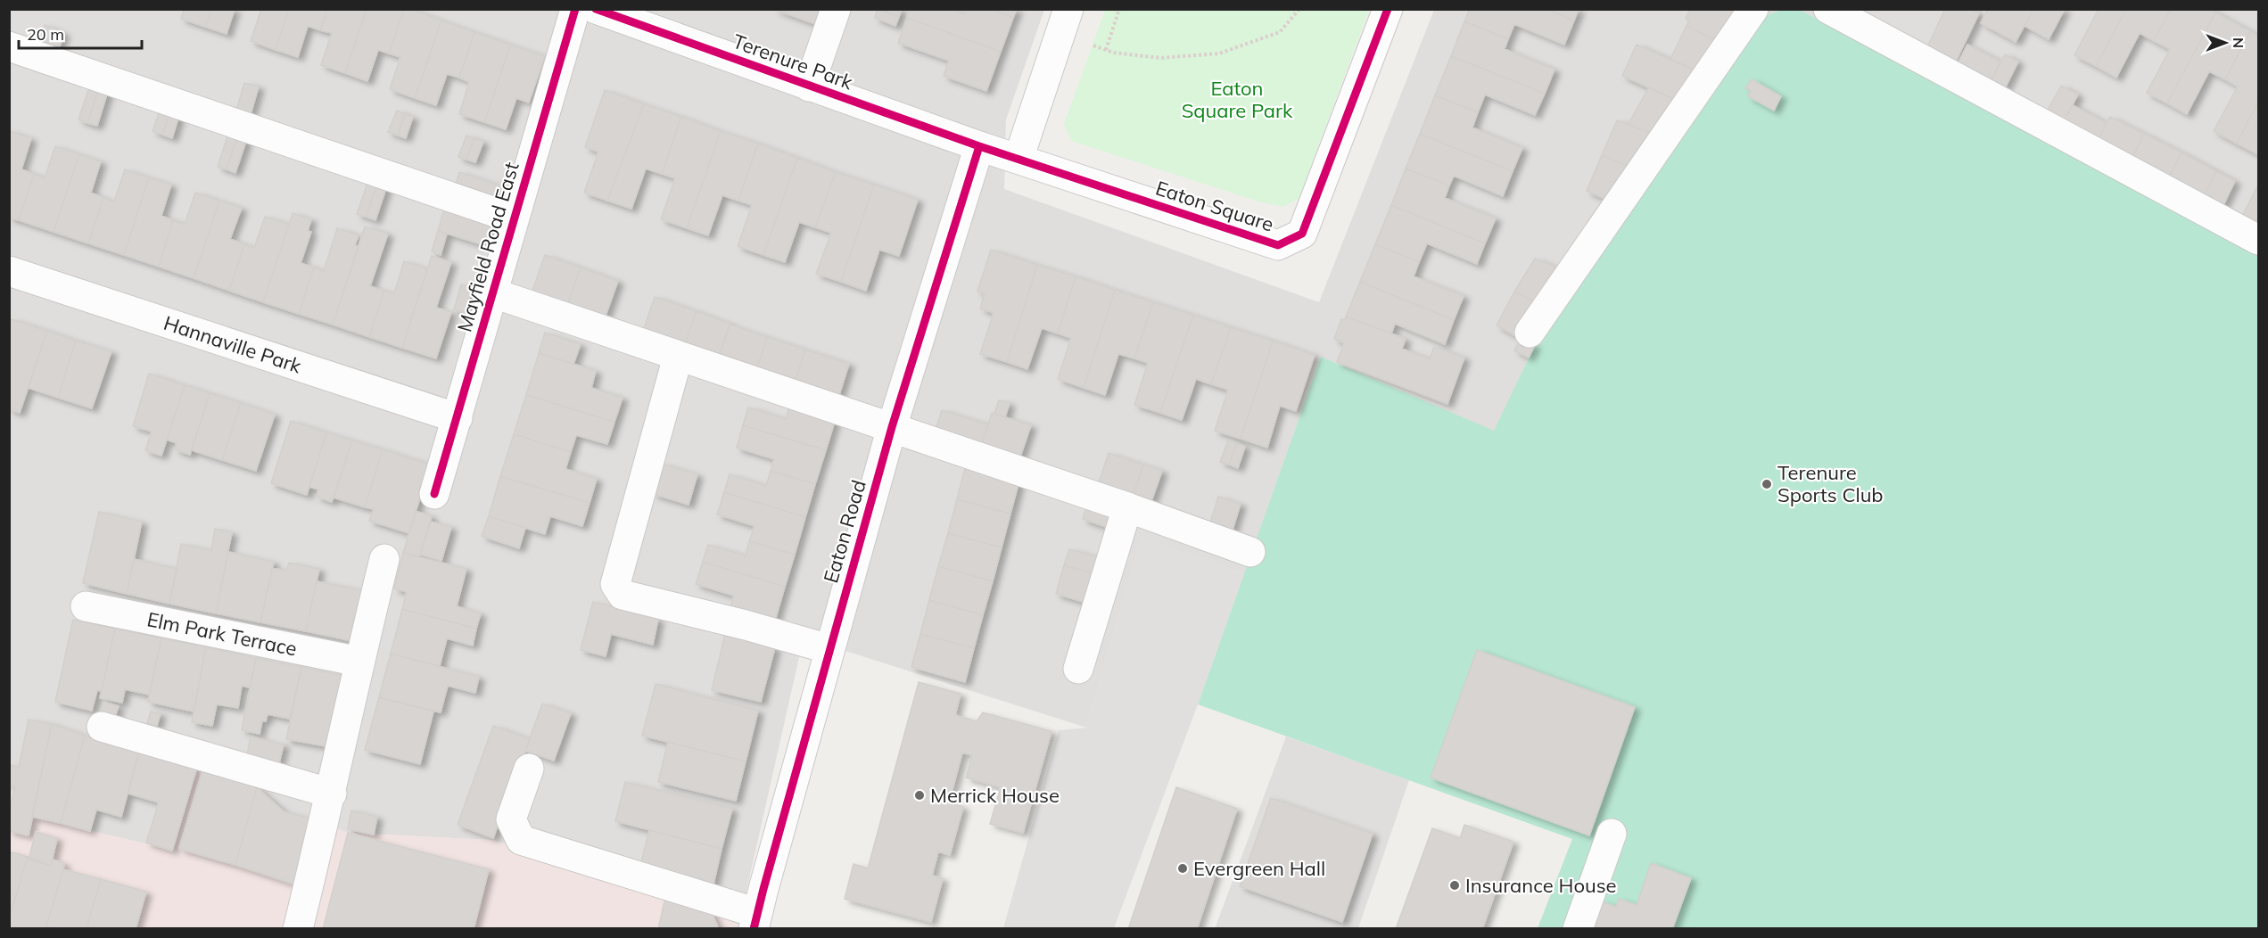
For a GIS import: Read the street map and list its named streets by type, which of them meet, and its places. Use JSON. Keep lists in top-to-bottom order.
{
  "streets": {
    "street": [
      "Terenure Park",
      "Eaton Square",
      "Mayfield Road East",
      "Hannaville Park",
      "Eaton Road",
      "Elm Park Terrace"
    ]
  },
  "crossings": [
    ["Terenure Park", "Eaton Square"],
    ["Terenure Park", "Eaton Road"],
    ["Eaton Square", "Eaton Road"],
    ["Mayfield Road East", "Hannaville Park"]
  ],
  "parks": ["Eaton Square Park"],
  "places": [
    "Terenure Sports Club",
    "Merrick House",
    "Evergreen Hall",
    "Insurance House"
  ],
  "scale_bar": "20 m",
  "north": "right"
}
